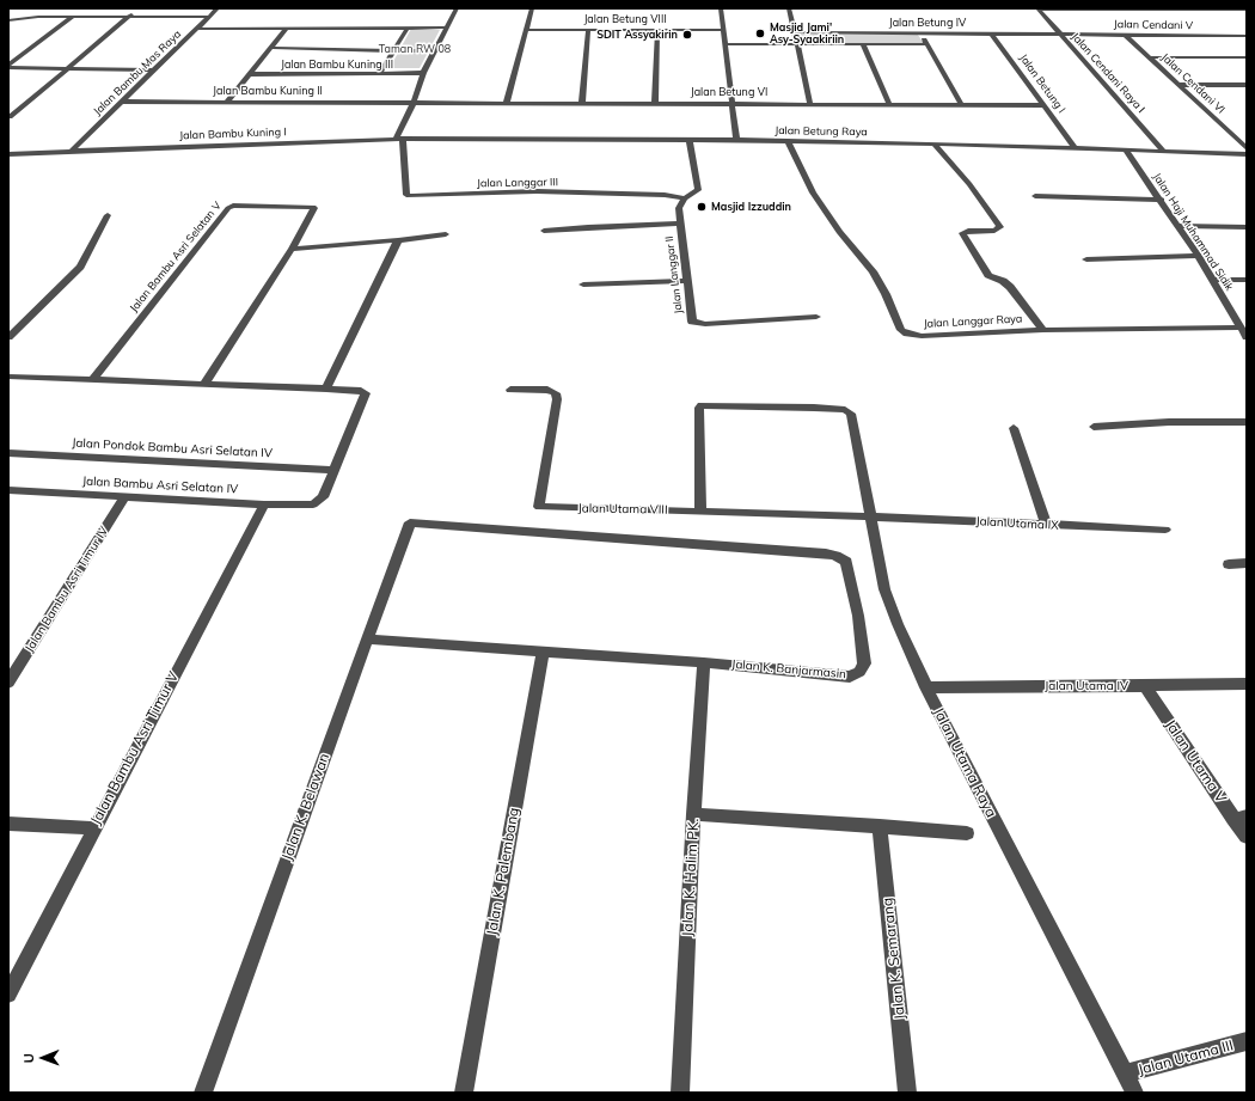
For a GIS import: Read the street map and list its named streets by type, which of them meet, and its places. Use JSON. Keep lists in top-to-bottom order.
{
  "streets": {
    "street": [
      "Jalan Betung VIII",
      "Jalan Betung IV",
      "Jalan Cendani V",
      "Jalan Bambu Kuning III",
      "Jalan Bambu Mas Raya",
      "Jalan Cendani Raya I",
      "Jalan Betung I",
      "Jalan Cendani VI",
      "Jalan Bambu Kuning II",
      "Jalan Betung VI",
      "Jalan Betung Raya",
      "Jalan Bambu Kuning I",
      "Jalan Langgar III",
      "Jalan Haji Muhammad Sidik",
      "Jalan Bambu Asri Selatan V",
      "Jalan Langgar II",
      "Jalan Langgar Raya",
      "Jalan Pondok Bambu Asri Selatan IV",
      "Jalan Bambu Asri Selatan IV",
      "Jalan Utama VIII",
      "Jalan Utama IX",
      "Jalan Bambu Asri Timur IV",
      "Jalan K. Banjarmasin",
      "Jalan Utama IV",
      "Jalan Bambu Asri Timur V",
      "Jalan Utama V",
      "Jalan Utama Raya",
      "Jalan K. Belawan",
      "Jalan K. Palembang",
      "Jalan K. Halim PK.",
      "Jalan K. Semarang",
      "Jalan Utama III"
    ]
  },
  "crossings": [
    ["Jalan Betung IV", "Jalan Cendani V"],
    ["Jalan Betung IV", "Jalan Cendani Raya I"],
    ["Jalan Betung IV", "Jalan Betung I"],
    ["Jalan Cendani V", "Jalan Cendani Raya I"],
    ["Jalan Cendani V", "Jalan Cendani VI"],
    ["Jalan Bambu Mas Raya", "Jalan Bambu Kuning II"],
    ["Jalan Bambu Mas Raya", "Jalan Bambu Kuning I"],
    ["Jalan Cendani Raya I", "Jalan Betung Raya"],
    ["Jalan Betung I", "Jalan Betung VI"],
    ["Jalan Betung I", "Jalan Betung Raya"],
    ["Jalan Bambu Kuning II", "Jalan Betung VI"],
    ["Jalan Betung Raya", "Jalan Bambu Kuning I"],
    ["Jalan Betung Raya", "Jalan Langgar III"],
    ["Jalan Betung Raya", "Jalan Haji Muhammad Sidik"],
    ["Jalan Betung Raya", "Jalan Langgar II"],
    ["Jalan Betung Raya", "Jalan Langgar Raya"],
    ["Jalan Bambu Kuning I", "Jalan Langgar III"],
    ["Jalan Langgar III", "Jalan Langgar II"],
    ["Jalan Haji Muhammad Sidik", "Jalan Langgar Raya"],
    ["Jalan Pondok Bambu Asri Selatan IV", "Jalan Bambu Asri Selatan IV"],
    ["Jalan Bambu Asri Selatan IV", "Jalan Bambu Asri Timur IV"],
    ["Jalan Bambu Asri Selatan IV", "Jalan Bambu Asri Timur V"],
    ["Jalan Utama VIII", "Jalan Utama IX"],
    ["Jalan Utama VIII", "Jalan Utama Raya"],
    ["Jalan Utama IX", "Jalan Utama Raya"],
    ["Jalan K. Banjarmasin", "Jalan K. Belawan"],
    ["Jalan K. Banjarmasin", "Jalan K. Palembang"],
    ["Jalan K. Banjarmasin", "Jalan K. Halim PK."],
    ["Jalan Utama IV", "Jalan Utama V"],
    ["Jalan Utama IV", "Jalan Utama Raya"],
    ["Jalan Utama Raya", "Jalan Utama III"]
  ],
  "parks": ["Taman RW 08"],
  "places": ["Masjid Jami' Asy-Syaakiriin", "SDIT Assyakirin", "Masjid Izzuddin"],
  "north": "left"
}
